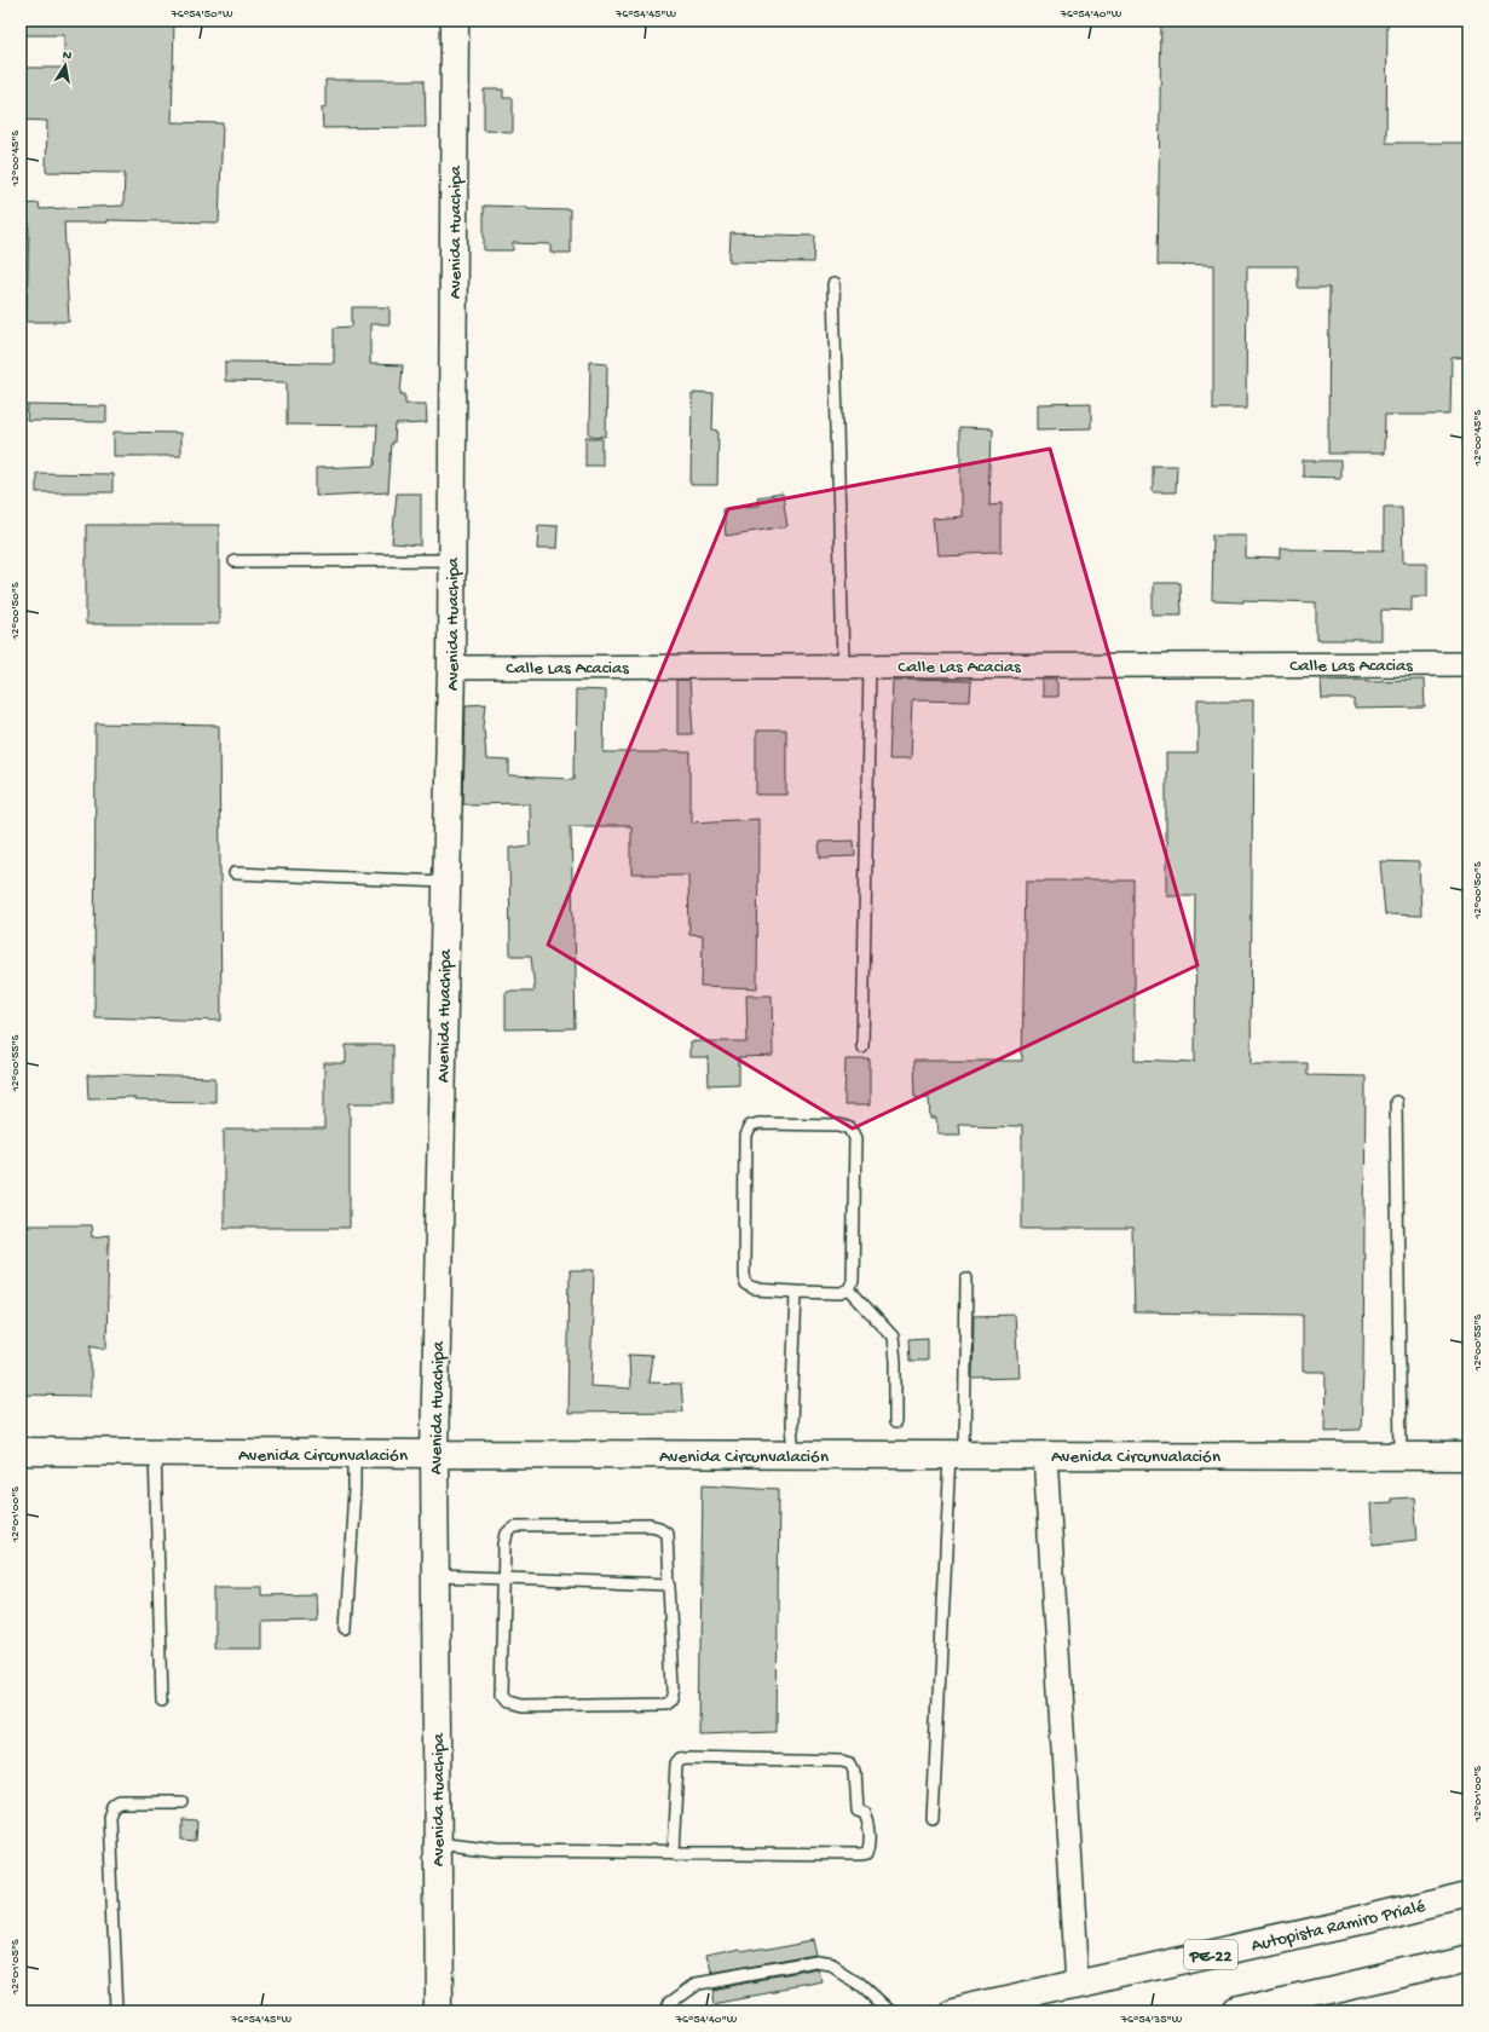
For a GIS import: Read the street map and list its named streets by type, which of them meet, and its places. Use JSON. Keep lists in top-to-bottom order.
{
  "streets": {
    "main road": [
      "Avenida Huachipa",
      "Avenida Circunvalación",
      "Autopista Ramiro Prialé",
      "PE-22"
    ],
    "street": ["Calle Las Acacias"]
  },
  "crossings": [
    ["Avenida Huachipa", "Calle Las Acacias"],
    ["Avenida Huachipa", "Avenida Circunvalación"]
  ],
  "north": "top",
  "coordinates": [
    "76°54'50\"W",
    "76°54'45\"W",
    "76°54'40\"W",
    "12°00'45\"S",
    "12°00'50\"S",
    "12°00'55\"S",
    "12°01'00\"S",
    "12°01'05\"S",
    "76°54'35\"W"
  ]
}
